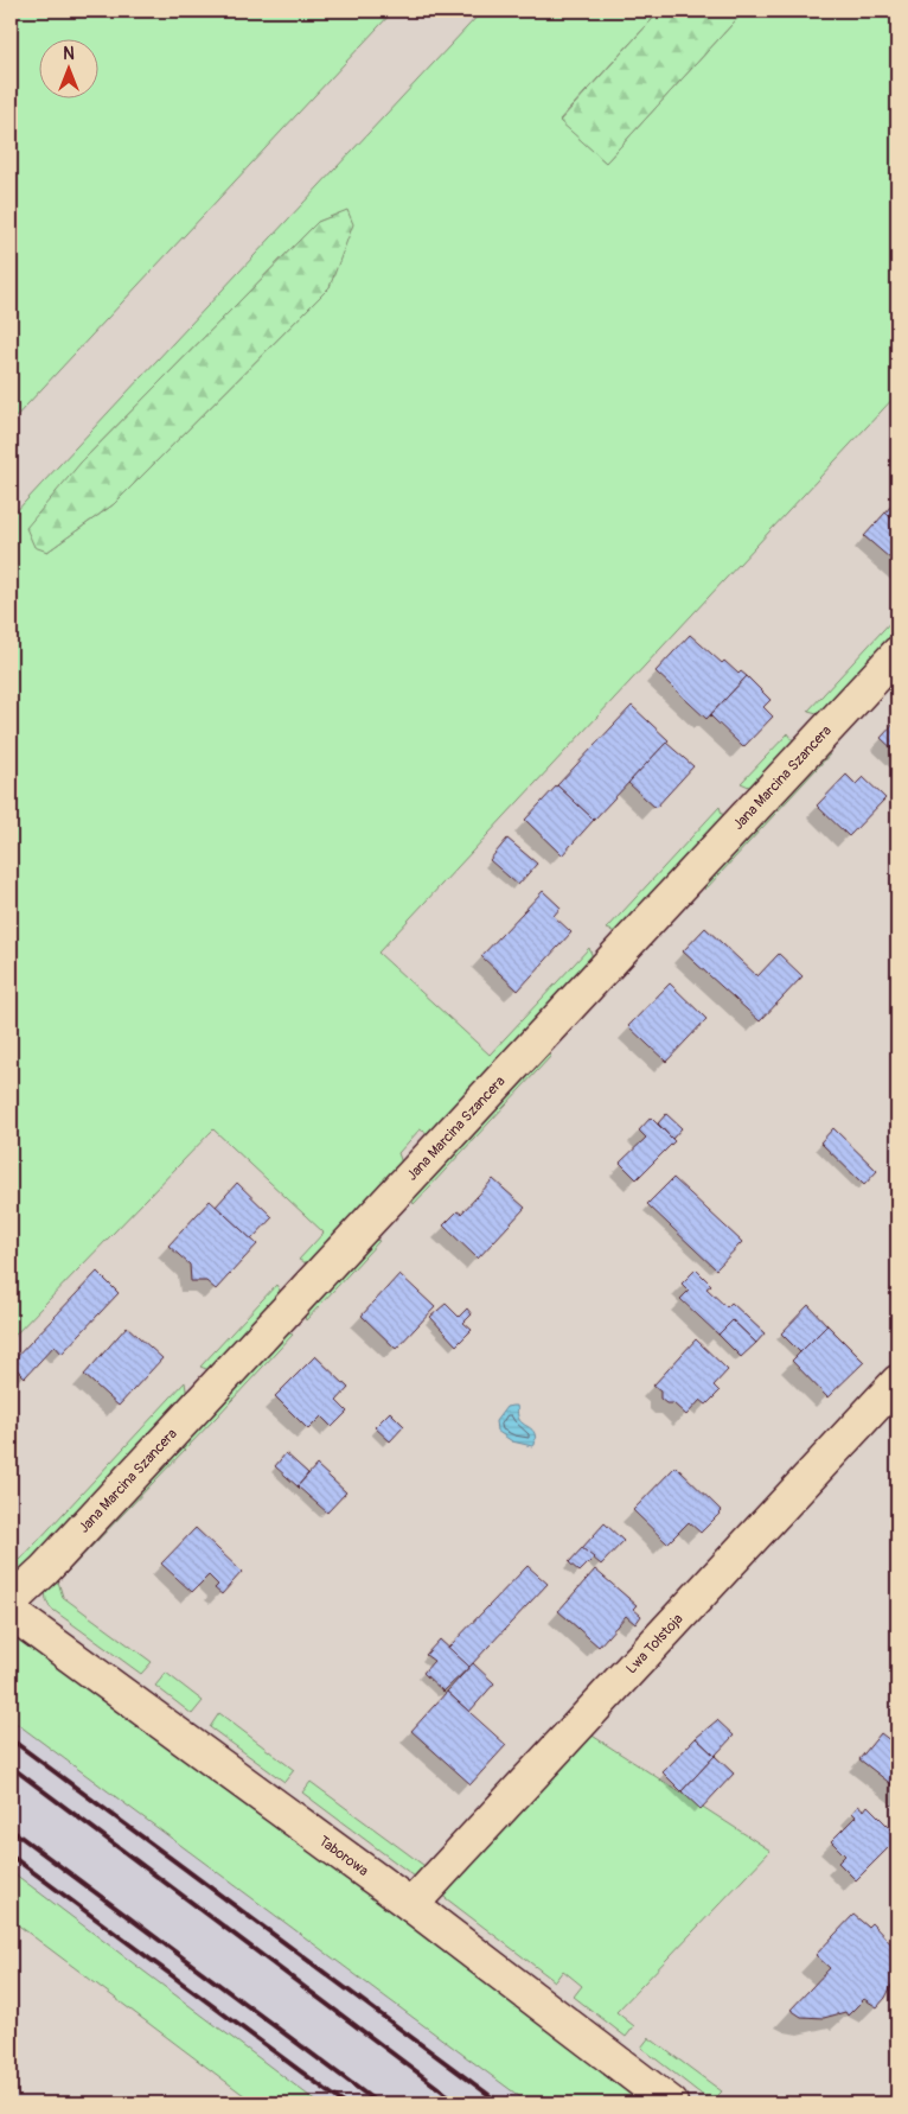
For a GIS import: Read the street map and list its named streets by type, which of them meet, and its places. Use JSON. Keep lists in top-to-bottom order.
{
  "streets": {
    "street": ["Jana Marcina Szancera", "Lwa Tołstoja", "Taborowa"]
  },
  "crossings": [
    ["Lwa Tołstoja", "Taborowa"]
  ],
  "north": "top"
}
